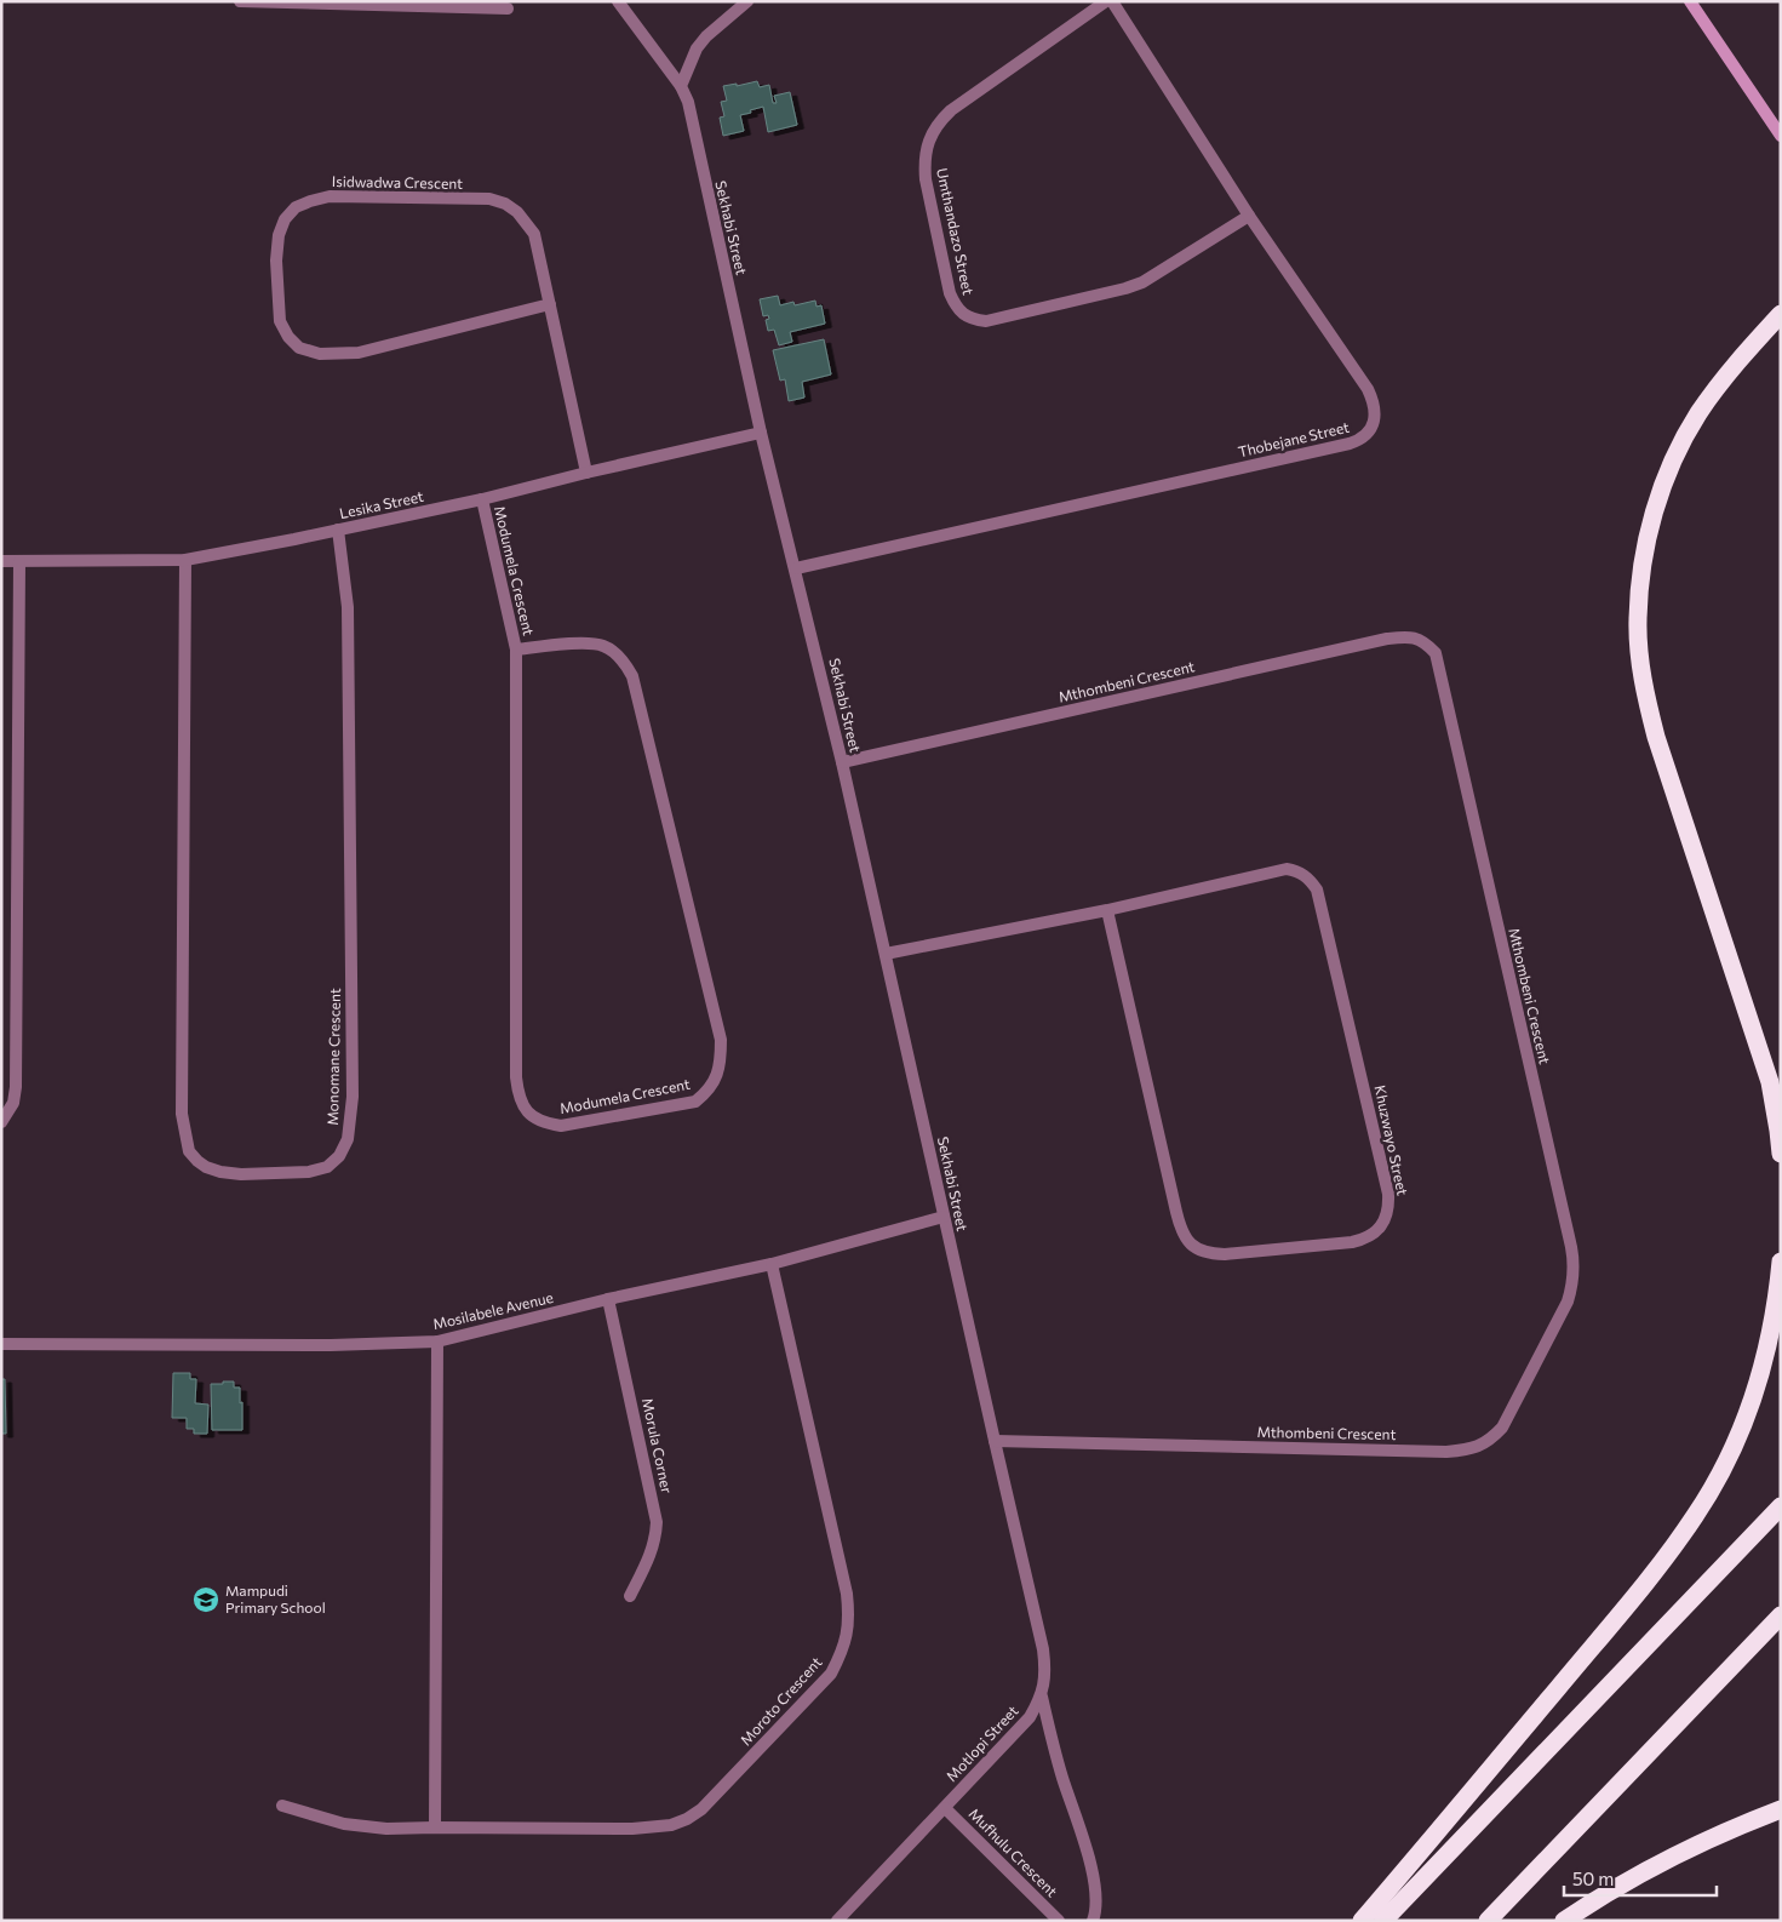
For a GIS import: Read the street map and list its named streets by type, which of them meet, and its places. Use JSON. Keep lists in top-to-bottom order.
{
  "streets": {
    "street": [
      "Isidwadwa Crescent",
      "Sekhabi Street",
      "Umthandazo Street",
      "Thobejane Street",
      "Lesika Street",
      "Modumela Crescent",
      "Mthombeni Crescent",
      "Monomane Crescent",
      "Khuzwayo Street",
      "Mosilabele Avenue",
      "Morula Corner",
      "Moroto Crescent",
      "Motlopi Street",
      "Mufhulu Crescent"
    ]
  },
  "crossings": [
    ["Isidwadwa Crescent", "Lesika Street"],
    ["Sekhabi Street", "Thobejane Street"],
    ["Sekhabi Street", "Lesika Street"],
    ["Sekhabi Street", "Mthombeni Crescent"],
    ["Sekhabi Street", "Khuzwayo Street"],
    ["Sekhabi Street", "Mosilabele Avenue"],
    ["Sekhabi Street", "Motlopi Street"],
    ["Umthandazo Street", "Thobejane Street"],
    ["Lesika Street", "Modumela Crescent"],
    ["Lesika Street", "Monomane Crescent"],
    ["Mthombeni Crescent", "Motlopi Street"],
    ["Mosilabele Avenue", "Morula Corner"],
    ["Mosilabele Avenue", "Moroto Crescent"],
    ["Motlopi Street", "Mufhulu Crescent"]
  ],
  "places": {
    "school or university": ["Mampudi Primary School"]
  },
  "scale_bar": "50 m"
}
